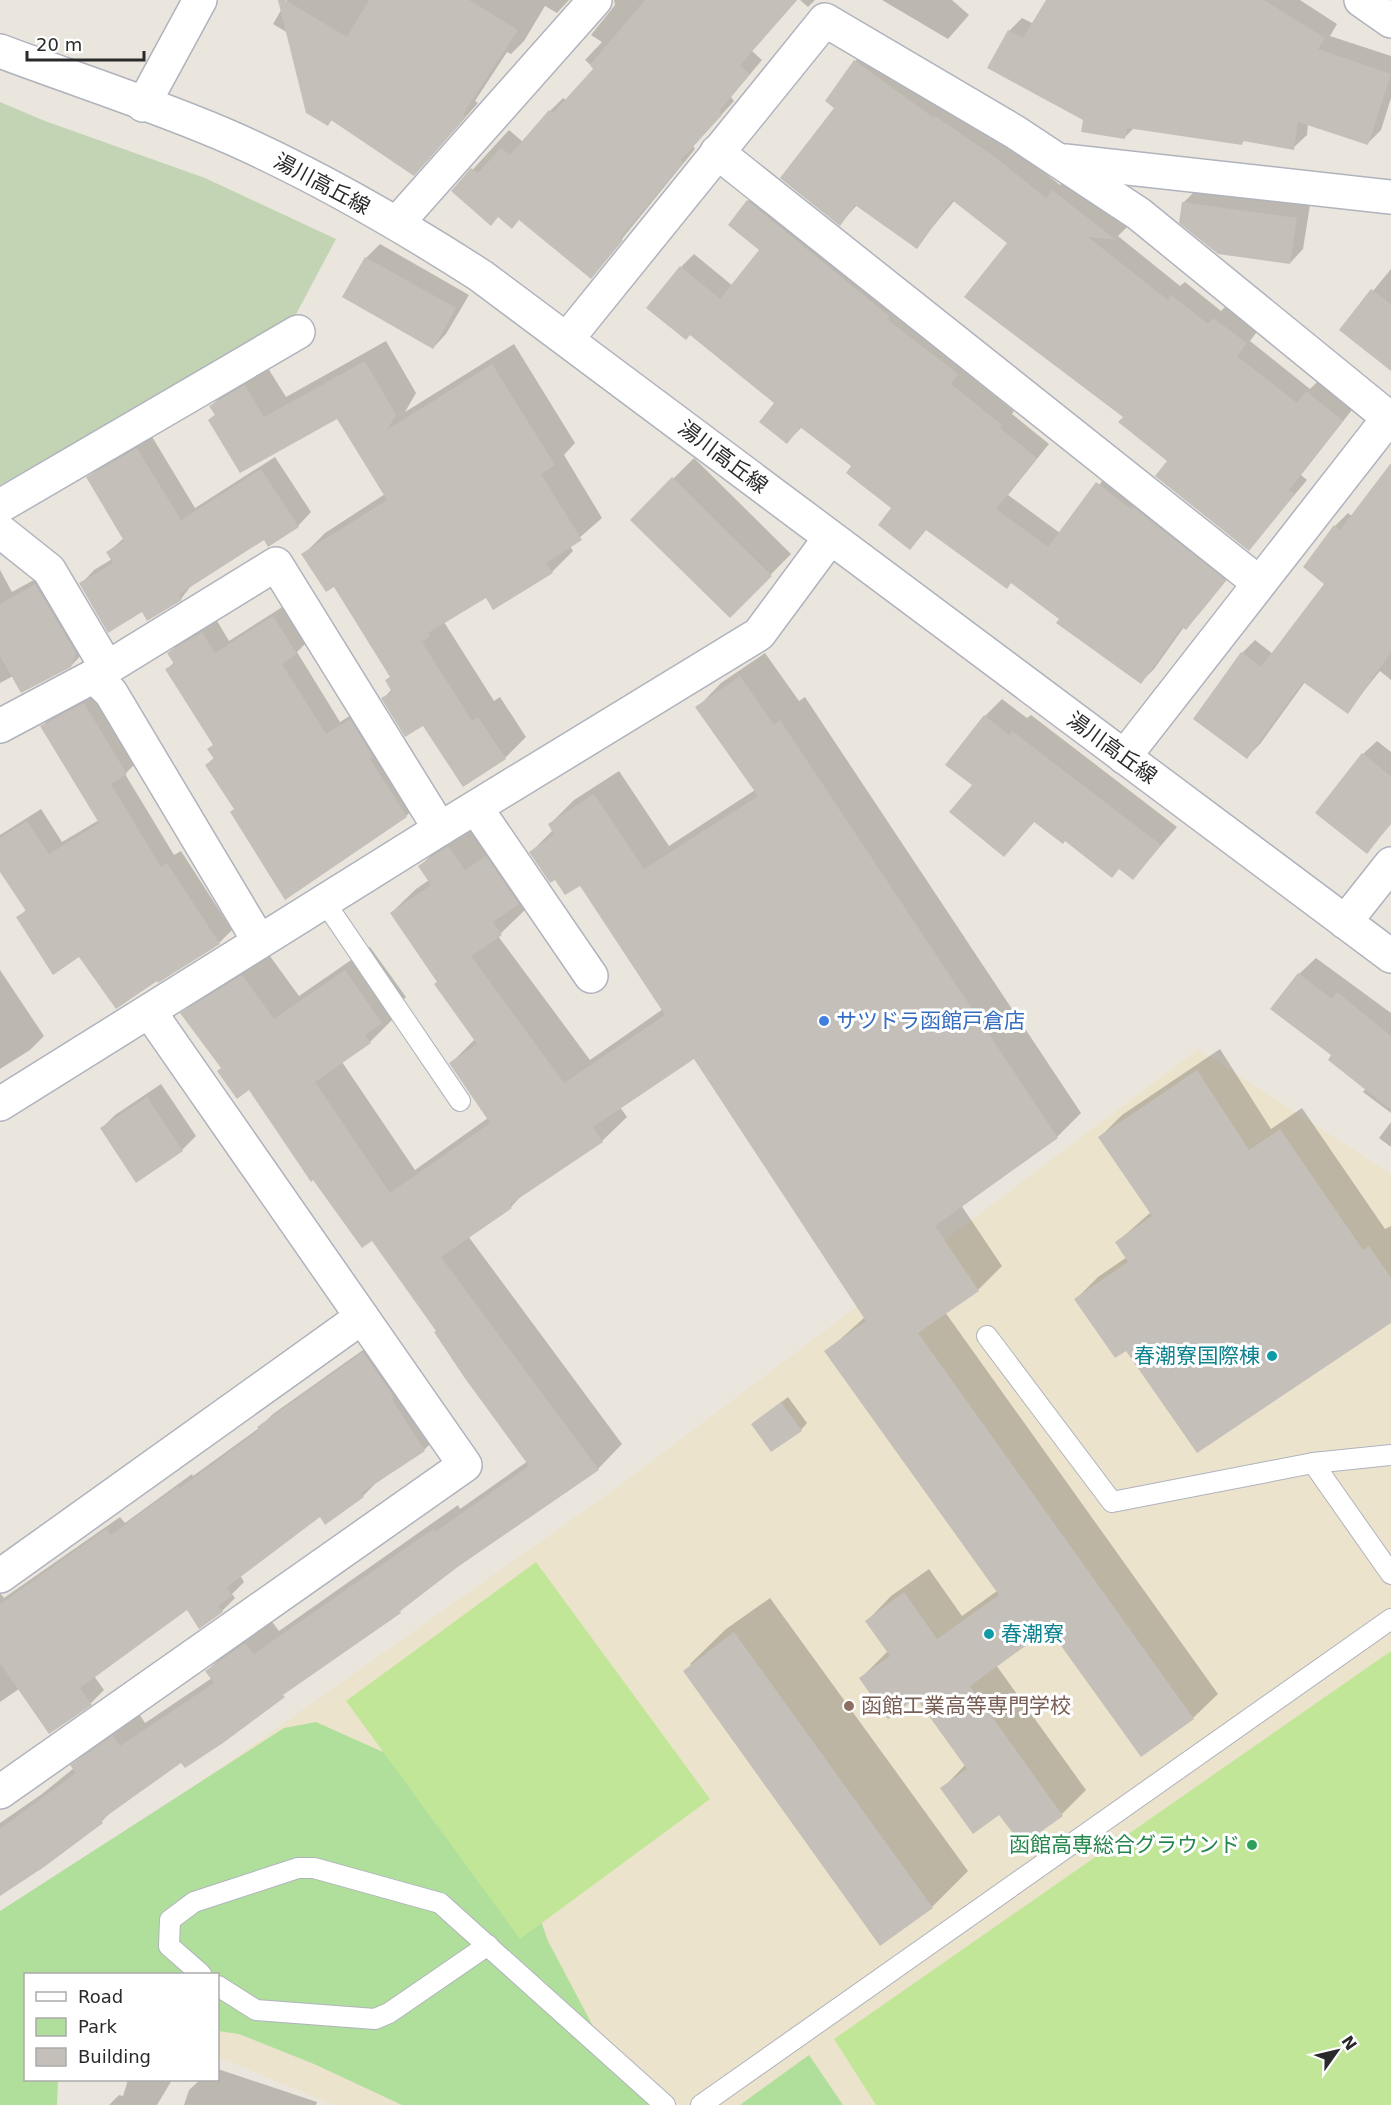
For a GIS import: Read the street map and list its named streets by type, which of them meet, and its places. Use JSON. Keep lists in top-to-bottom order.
{
  "streets": {
    "street": ["湯川高丘線"]
  },
  "places": [
    "サツドラ函館戸倉店",
    "春潮寮国際棟",
    "春潮寮",
    "函館工業高等専門学校",
    "函館高専総合グラウンド"
  ],
  "legend": ["Road", "Park", "Building"],
  "scale_bar": "20 m",
  "north": "top right"
}
